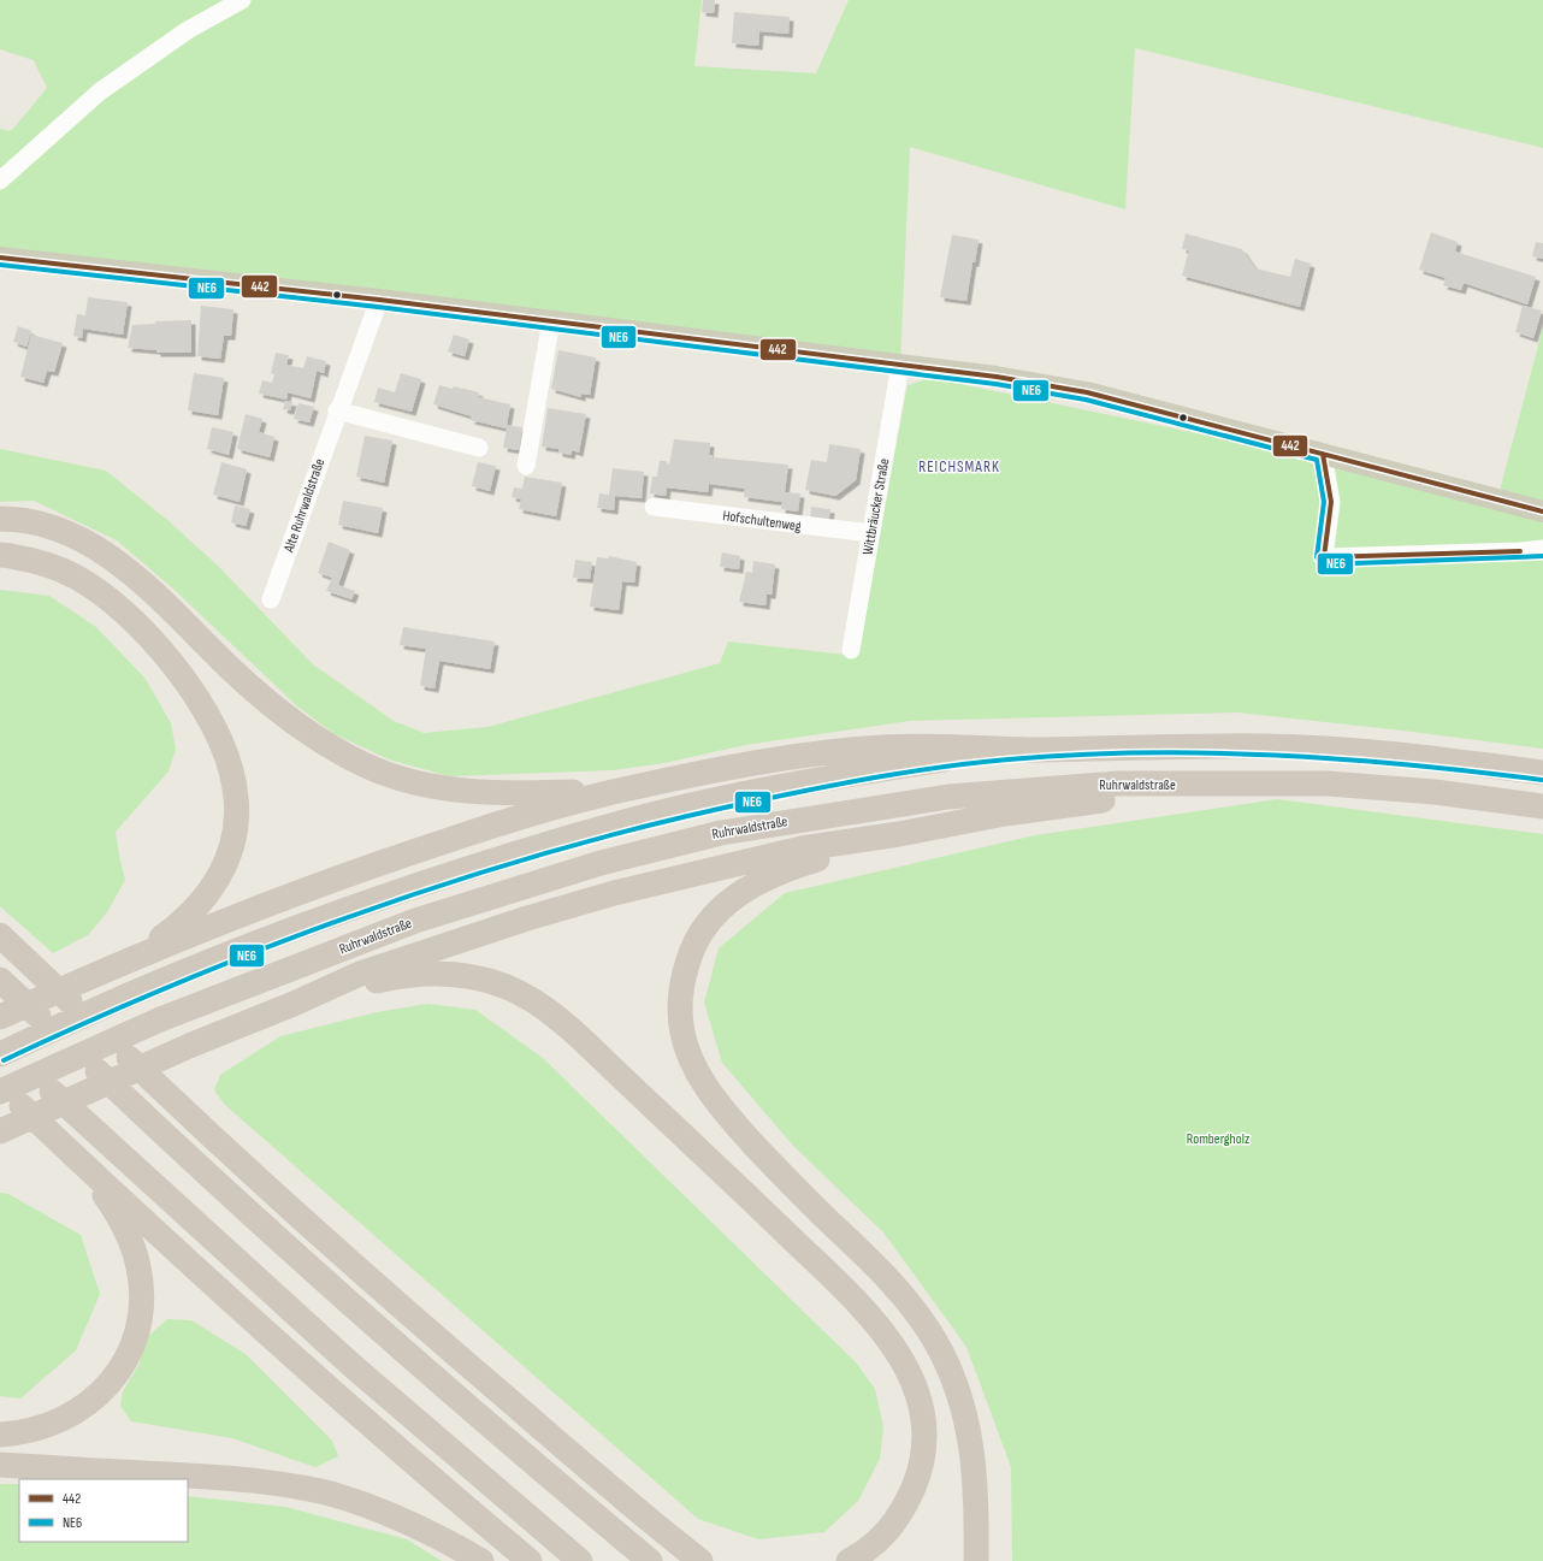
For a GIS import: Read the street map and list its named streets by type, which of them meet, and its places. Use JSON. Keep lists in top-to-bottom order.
{
  "streets": {
    "highway": ["Ruhrwaldstraße"],
    "street": ["Alte Ruhrwaldstraße", "Wittbräucker Straße", "Hofschultenweg"]
  },
  "crossings": [
    ["Wittbräucker Straße", "Hofschultenweg"]
  ],
  "districts": ["REICHSMARK"],
  "parks": ["Rombergholz"],
  "lines": ["transit line 442", "transit line NE6"],
  "legend": ["442", "NE6"]
}
